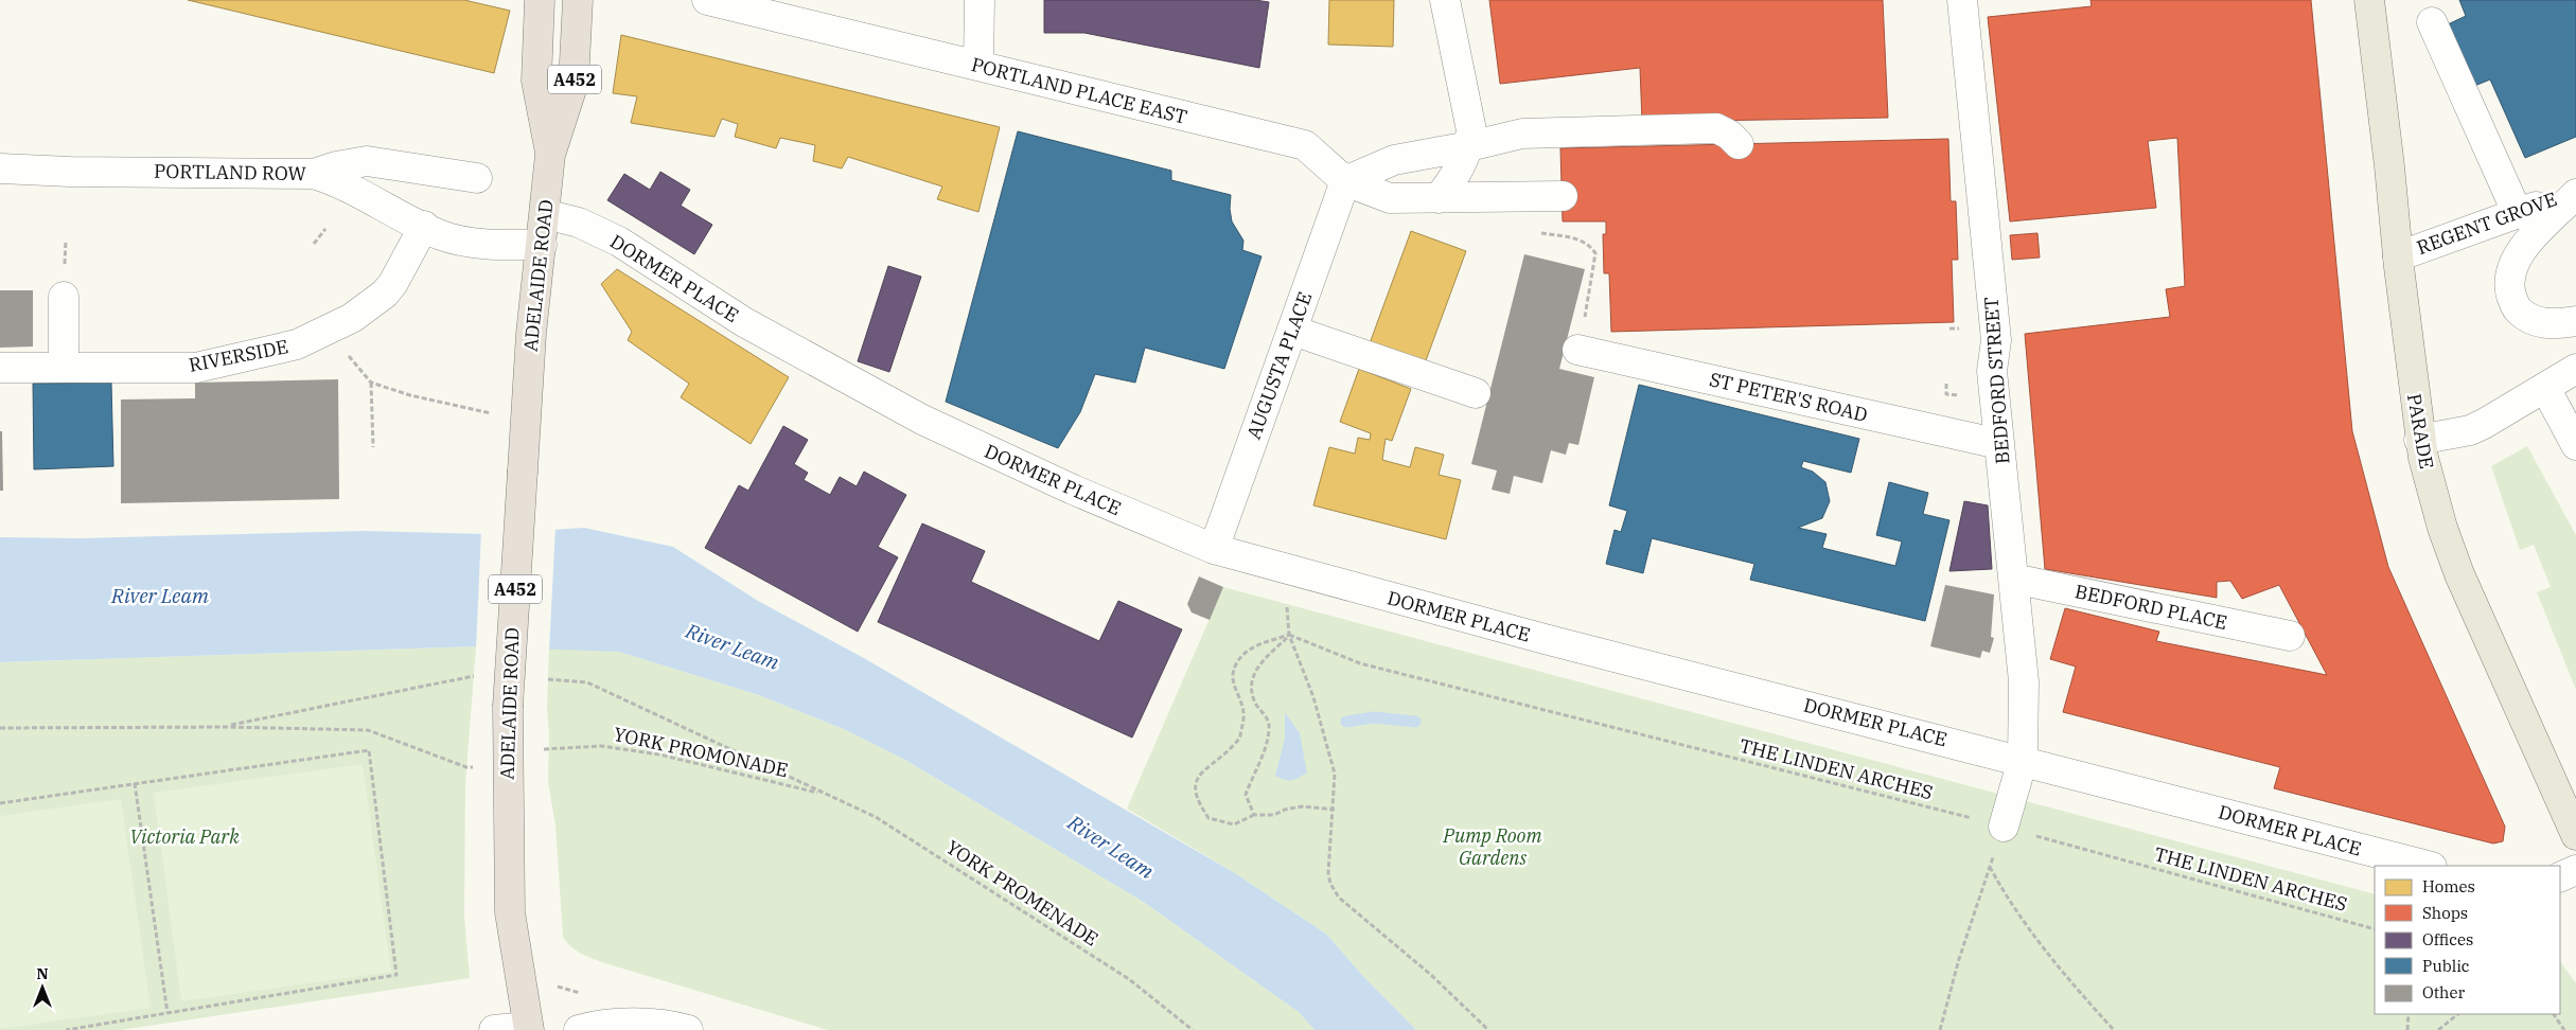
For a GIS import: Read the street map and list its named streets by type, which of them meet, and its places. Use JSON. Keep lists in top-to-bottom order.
{
  "streets": {
    "highway": ["A452", "ADELAIDE ROAD"],
    "main road": ["PARADE"],
    "street": [
      "PORTLAND PLACE EAST",
      "PORTLAND ROW",
      "REGENT GROVE",
      "DORMER PLACE",
      "RIVERSIDE",
      "AUGUSTA PLACE",
      "BEDFORD STREET",
      "ST PETER'S ROAD",
      "BEDFORD PLACE"
    ],
    "path": ["YORK PROMONADE", "THE LINDEN ARCHES", "YORK PROMENADE"]
  },
  "crossings": [
    ["PORTLAND PLACE EAST", "AUGUSTA PLACE"],
    ["PORTLAND ROW", "ADELAIDE ROAD"],
    ["PORTLAND ROW", "RIVERSIDE"],
    ["REGENT GROVE", "PARADE"],
    ["ADELAIDE ROAD", "DORMER PLACE"],
    ["DORMER PLACE", "AUGUSTA PLACE"],
    ["DORMER PLACE", "BEDFORD STREET"],
    ["BEDFORD STREET", "ST PETER'S ROAD"],
    ["BEDFORD STREET", "BEDFORD PLACE"],
    ["BEDFORD STREET", "THE LINDEN ARCHES"],
    ["YORK PROMONADE", "YORK PROMENADE"]
  ],
  "water": ["River Leam"],
  "parks": ["Pump Room Gardens", "Victoria Park"],
  "legend": [
    "Homes",
    "Shops",
    "Offices",
    "Public",
    "Other"
  ],
  "north": "top"
}
